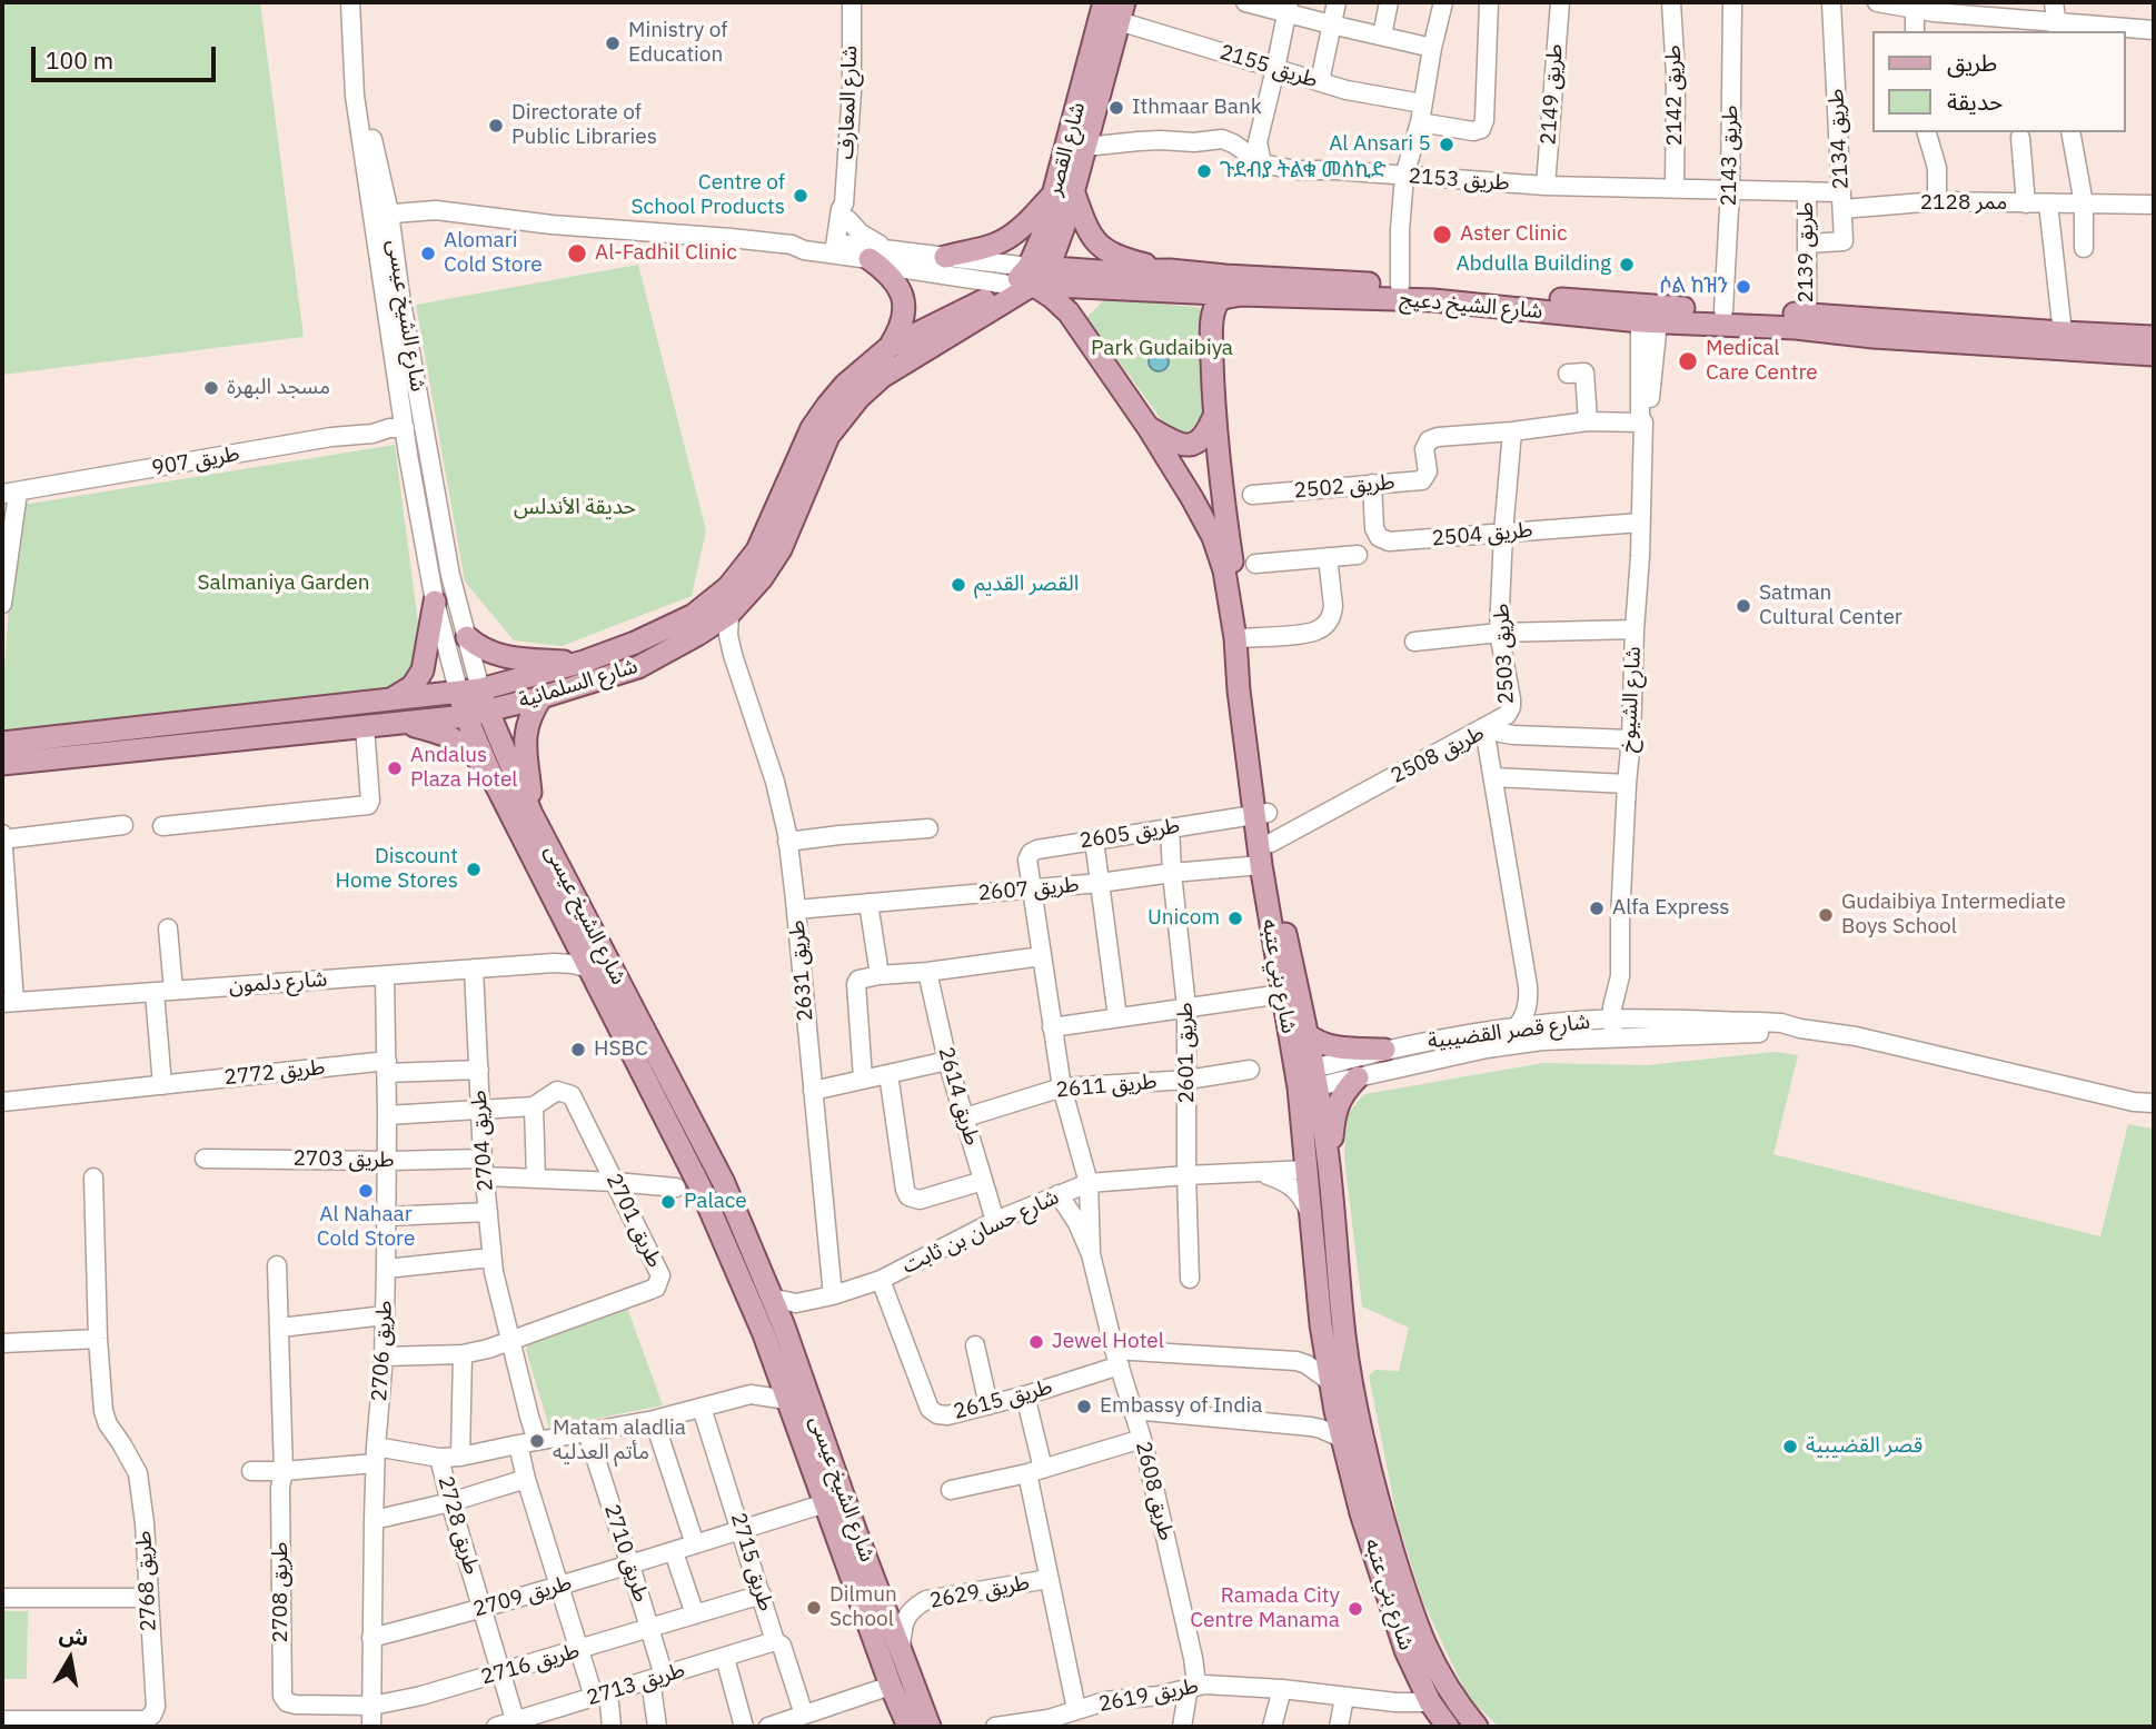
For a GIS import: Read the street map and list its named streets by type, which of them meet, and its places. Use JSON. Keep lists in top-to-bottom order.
{
  "streets": {
    "main road": [
      "شارع القصر",
      "شارع الشيخ دعيج",
      "شارع الشيخ عيسى",
      "شارع السلمانية",
      "شارع بني عتبه"
    ],
    "street": [
      "طريق 2155",
      "طريق 2149",
      "طريق 2142",
      "شارع المعارف",
      "طريق 2134",
      "طريق 2143",
      "طريق 2153",
      "ممر 2128",
      "طريق 2139",
      "طريق 907",
      "طريق 2502",
      "طريق 2504",
      "طريق 2503",
      "شارع الشيوخ",
      "طريق 2508",
      "طريق 2605",
      "طريق 2607",
      "طريق 2631",
      "شارع دلمون",
      "شارع قصر القضيبية",
      "طريق 2601",
      "طريق 2772",
      "طريق 2611",
      "طريق 2614",
      "طريق 2704",
      "طريق 2703",
      "طريق 2701",
      "شارع حسان بن ثابت",
      "طريق 2706",
      "طريق 2615",
      "طريق 2608",
      "طريق 2728",
      "طريق 2710",
      "طريق 2715",
      "طريق 2768",
      "طريق 2708",
      "طريق 2629",
      "طريق 2709",
      "طريق 2716",
      "طريق 2713",
      "طريق 2619"
    ]
  },
  "crossings": [
    ["طريق 2155", "شارع القصر"],
    ["طريق 2149", "طريق 2153"],
    ["طريق 2142", "طريق 2153"],
    ["شارع المعارف", "شارع الشيخ دعيج"],
    ["طريق 2134", "طريق 2153"],
    ["طريق 2134", "ممر 2128"],
    ["طريق 2134", "طريق 2139"],
    ["شارع القصر", "طريق 2153"],
    ["شارع القصر", "شارع الشيخ دعيج"],
    ["شارع القصر", "شارع السلمانية"],
    ["شارع القصر", "شارع بني عتبه"],
    ["طريق 2143", "طريق 2153"],
    ["طريق 2143", "شارع الشيخ دعيج"],
    ["طريق 2153", "ممر 2128"],
    ["طريق 2153", "طريق 2139"],
    ["طريق 2139", "شارع الشيخ دعيج"],
    ["شارع الشيخ دعيج", "شارع الشيخ عيسى"],
    ["شارع الشيخ دعيج", "شارع السلمانية"],
    ["شارع الشيخ دعيج", "شارع الشيوخ"],
    ["شارع الشيخ دعيج", "شارع بني عتبه"],
    ["شارع الشيخ عيسى", "طريق 907"],
    ["شارع الشيخ عيسى", "شارع السلمانية"],
    ["شارع الشيخ عيسى", "شارع دلمون"],
    ["شارع الشيخ عيسى", "شارع حسان بن ثابت"],
    ["شارع الشيخ عيسى", "طريق 2629"],
    ["شارع الشيخ عيسى", "طريق 2709"],
    ["طريق 2502", "طريق 2504"],
    ["طريق 2502", "طريق 2503"],
    ["طريق 2502", "شارع الشيوخ"],
    ["طريق 2504", "طريق 2503"],
    ["طريق 2504", "شارع الشيوخ"],
    ["طريق 2503", "طريق 2508"],
    ["طريق 2503", "شارع قصر القضيبية"],
    ["شارع السلمانية", "طريق 2631"],
    ["شارع السلمانية", "شارع بني عتبه"],
    ["شارع الشيوخ", "طريق 2508"],
    ["شارع الشيوخ", "شارع قصر القضيبية"],
    ["طريق 2508", "طريق 2607"],
    ["طريق 2508", "شارع بني عتبه"],
    ["طريق 2605", "طريق 2607"],
    ["طريق 2605", "شارع بني عتبه"],
    ["طريق 2605", "طريق 2601"],
    ["طريق 2605", "طريق 2608"],
    ["طريق 2607", "طريق 2631"],
    ["طريق 2607", "شارع بني عتبه"],
    ["طريق 2607", "طريق 2601"],
    ["طريق 2607", "طريق 2608"],
    ["طريق 2631", "شارع حسان بن ثابت"],
    ["شارع بني عتبه", "شارع قصر القضيبية"],
    ["شارع بني عتبه", "شارع حسان بن ثابت"],
    ["شارع بني عتبه", "طريق 2615"],
    ["شارع بني عتبه", "طريق 2619"],
    ["شارع دلمون", "طريق 2704"],
    ["شارع دلمون", "طريق 2706"],
    ["طريق 2601", "طريق 2611"],
    ["طريق 2601", "شارع حسان بن ثابت"],
    ["طريق 2772", "طريق 2704"],
    ["طريق 2772", "طريق 2706"],
    ["طريق 2611", "طريق 2614"],
    ["طريق 2611", "طريق 2608"],
    ["طريق 2614", "شارع حسان بن ثابت"],
    ["طريق 2704", "طريق 2703"],
    ["طريق 2704", "طريق 2701"],
    ["طريق 2704", "طريق 2706"],
    ["طريق 2703", "طريق 2701"],
    ["طريق 2703", "طريق 2706"],
    ["طريق 2701", "طريق 2706"],
    ["شارع حسان بن ثابت", "طريق 2615"],
    ["شارع حسان بن ثابت", "طريق 2608"],
    ["طريق 2706", "طريق 2709"],
    ["طريق 2706", "طريق 2716"],
    ["طريق 2615", "طريق 2608"],
    ["طريق 2615", "طريق 2629"],
    ["طريق 2608", "طريق 2619"],
    ["طريق 2728", "طريق 2709"],
    ["طريق 2728", "طريق 2716"],
    ["طريق 2728", "طريق 2713"],
    ["طريق 2710", "طريق 2709"],
    ["طريق 2710", "طريق 2716"],
    ["طريق 2710", "طريق 2713"],
    ["طريق 2715", "طريق 2709"],
    ["طريق 2715", "طريق 2716"],
    ["طريق 2715", "طريق 2713"],
    ["طريق 2708", "طريق 2716"],
    ["طريق 2629", "طريق 2619"]
  ],
  "parks": ["Park Gudaibiya", "حديقة الأندلس", "Salmaniya Garden"],
  "places": [
    "Ministry of Education",
    "Ithmaar Bank",
    "Directorate of Public Libraries",
    "Al Ansari 5",
    "ጉደብያ ትልቁ መስኪድ",
    "Centre of School Products",
    "Aster Clinic",
    "Alomari Cold Store",
    "Al-Fadhil Clinic",
    "Abdulla Building",
    "ሶል ከዝን",
    "Medical Care Centre",
    "مسجد البهرة",
    "القصر القديم",
    "Satman Cultural Center",
    "Andalus Plaza Hotel",
    "Discount Home Stores",
    "Alfa Express",
    "Gudaibiya Intermediate Boys School",
    "Unicom",
    "HSBC",
    "Al Nahaar Cold Store",
    "Palace",
    "Jewel Hotel",
    "Embassy of India",
    "Matam aladlia مأتم العدليه",
    "قصر القضيبية",
    "Dilmun School",
    "Ramada City Centre Manama"
  ],
  "legend": ["طريق", "حديقة"],
  "scale_bar": "100 m",
  "north": "top"
}
